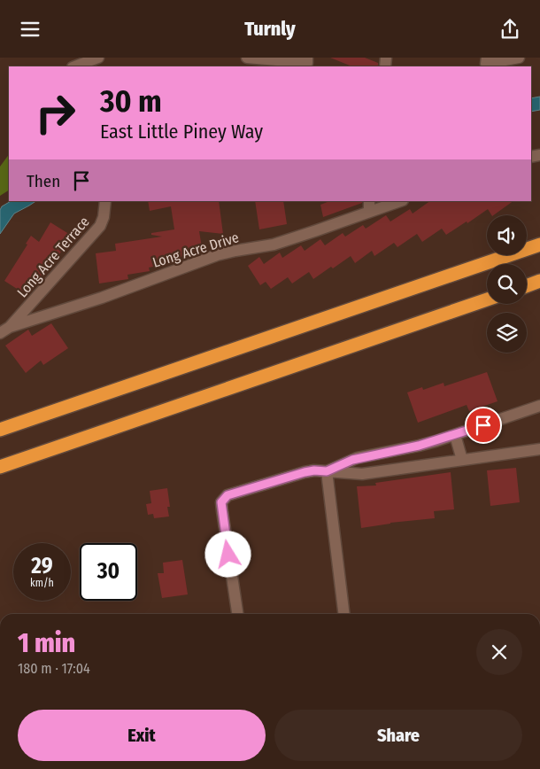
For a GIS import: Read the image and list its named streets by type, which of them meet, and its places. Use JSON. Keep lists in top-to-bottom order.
{
  "streets": {
    "street": ["Long Acre Drive", "Long Acre Terrace"]
  },
  "crossings": [
    ["Long Acre Drive", "Long Acre Terrace"]
  ],
  "page": {
    "header": "Turnly",
    "turn": ["30 m", "East Little Piney Way"],
    "then": "Then",
    "speed": "29 km/h",
    "limit": "30",
    "heading": ["1 min", "180 m · 17:04"],
    "buttons": ["Exit", "Share"]
  }
}
